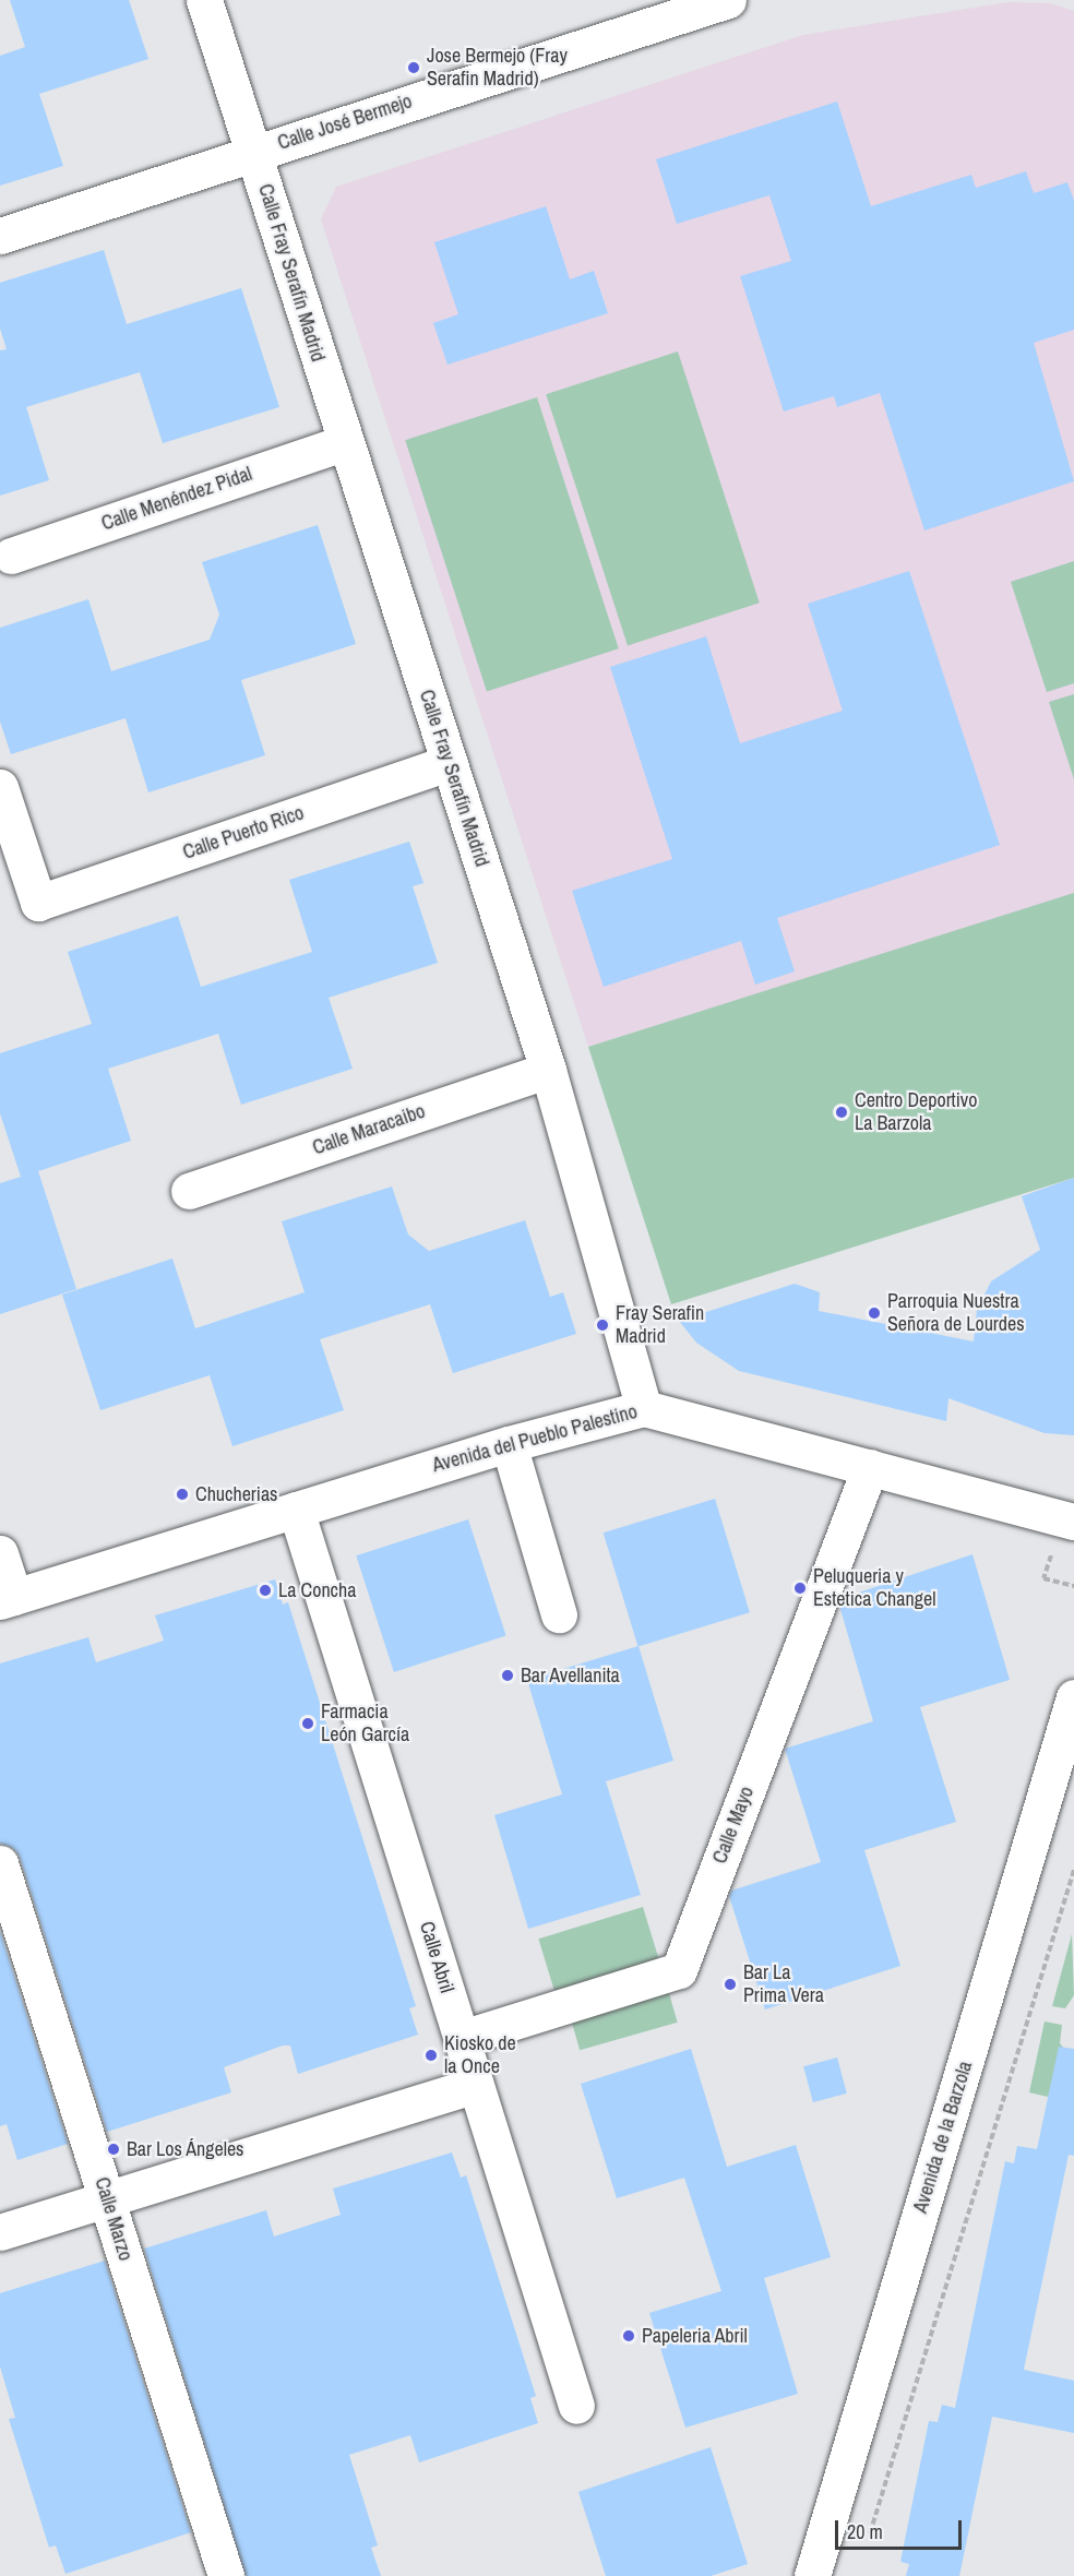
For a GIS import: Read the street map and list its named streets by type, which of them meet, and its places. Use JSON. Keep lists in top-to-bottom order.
{
  "streets": {
    "street": [
      "Calle José Bermejo",
      "Calle Fray Serafín Madrid",
      "Calle Menéndez Pidal",
      "Calle Puerto Rico",
      "Calle Maracaibo",
      "Avenida del Pueblo Palestino",
      "Calle Mayo",
      "Calle Abril",
      "Avenida de la Barzola",
      "Calle Marzo"
    ]
  },
  "crossings": [
    ["Calle José Bermejo", "Calle Fray Serafín Madrid"],
    ["Calle Fray Serafín Madrid", "Calle Menéndez Pidal"],
    ["Calle Fray Serafín Madrid", "Calle Puerto Rico"],
    ["Calle Fray Serafín Madrid", "Calle Maracaibo"],
    ["Calle Fray Serafín Madrid", "Avenida del Pueblo Palestino"],
    ["Avenida del Pueblo Palestino", "Calle Mayo"],
    ["Avenida del Pueblo Palestino", "Calle Abril"],
    ["Calle Mayo", "Calle Abril"]
  ],
  "places": [
    "Jose Bermejo (Fray Serafin Madrid)",
    "Centro Deportivo La Barzola",
    "Parroquia Nuestra Señora de Lourdes",
    "Fray Serafin Madrid",
    "Chucherias",
    "Peluqueria y Estetica Changel",
    "La Concha",
    "Bar Avellanita",
    "Farmacia León García",
    "Bar La Prima Vera",
    "Kiosko de la Once",
    "Bar Los Ángeles",
    "Papeleria Abril"
  ],
  "scale_bar": "20 m"
}
